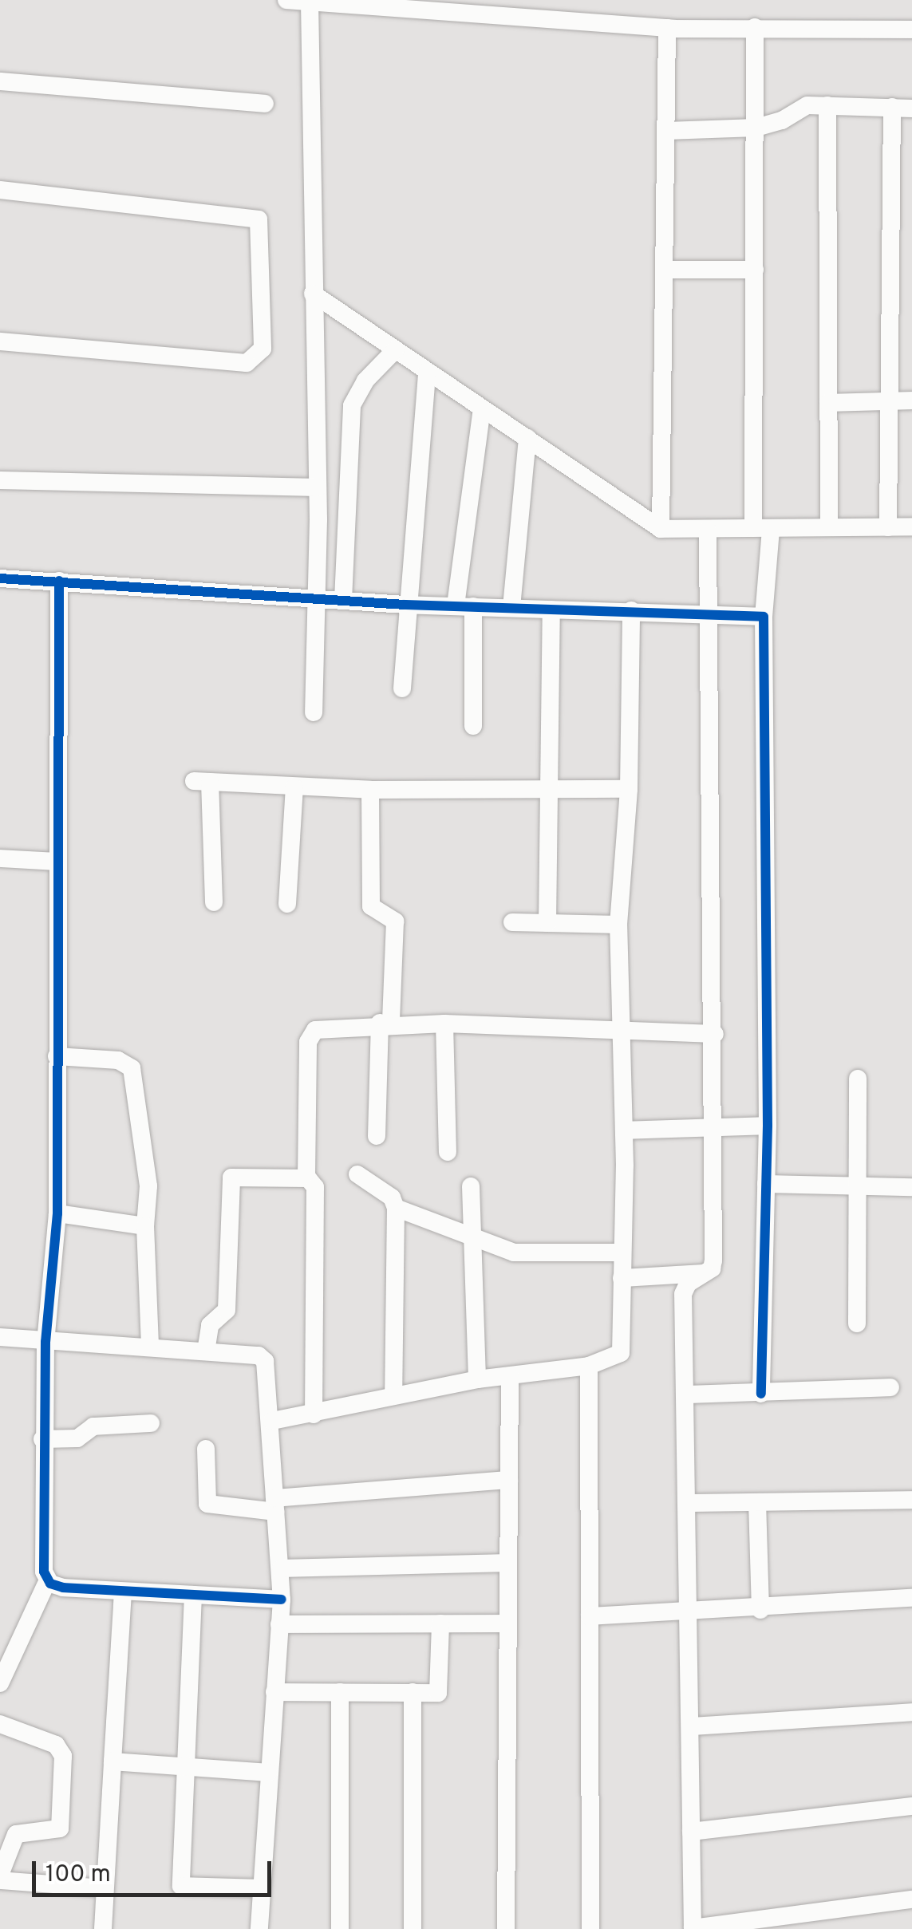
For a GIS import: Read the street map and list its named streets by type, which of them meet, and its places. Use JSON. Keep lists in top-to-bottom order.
{
  "scale_bar": "100 m"
}
